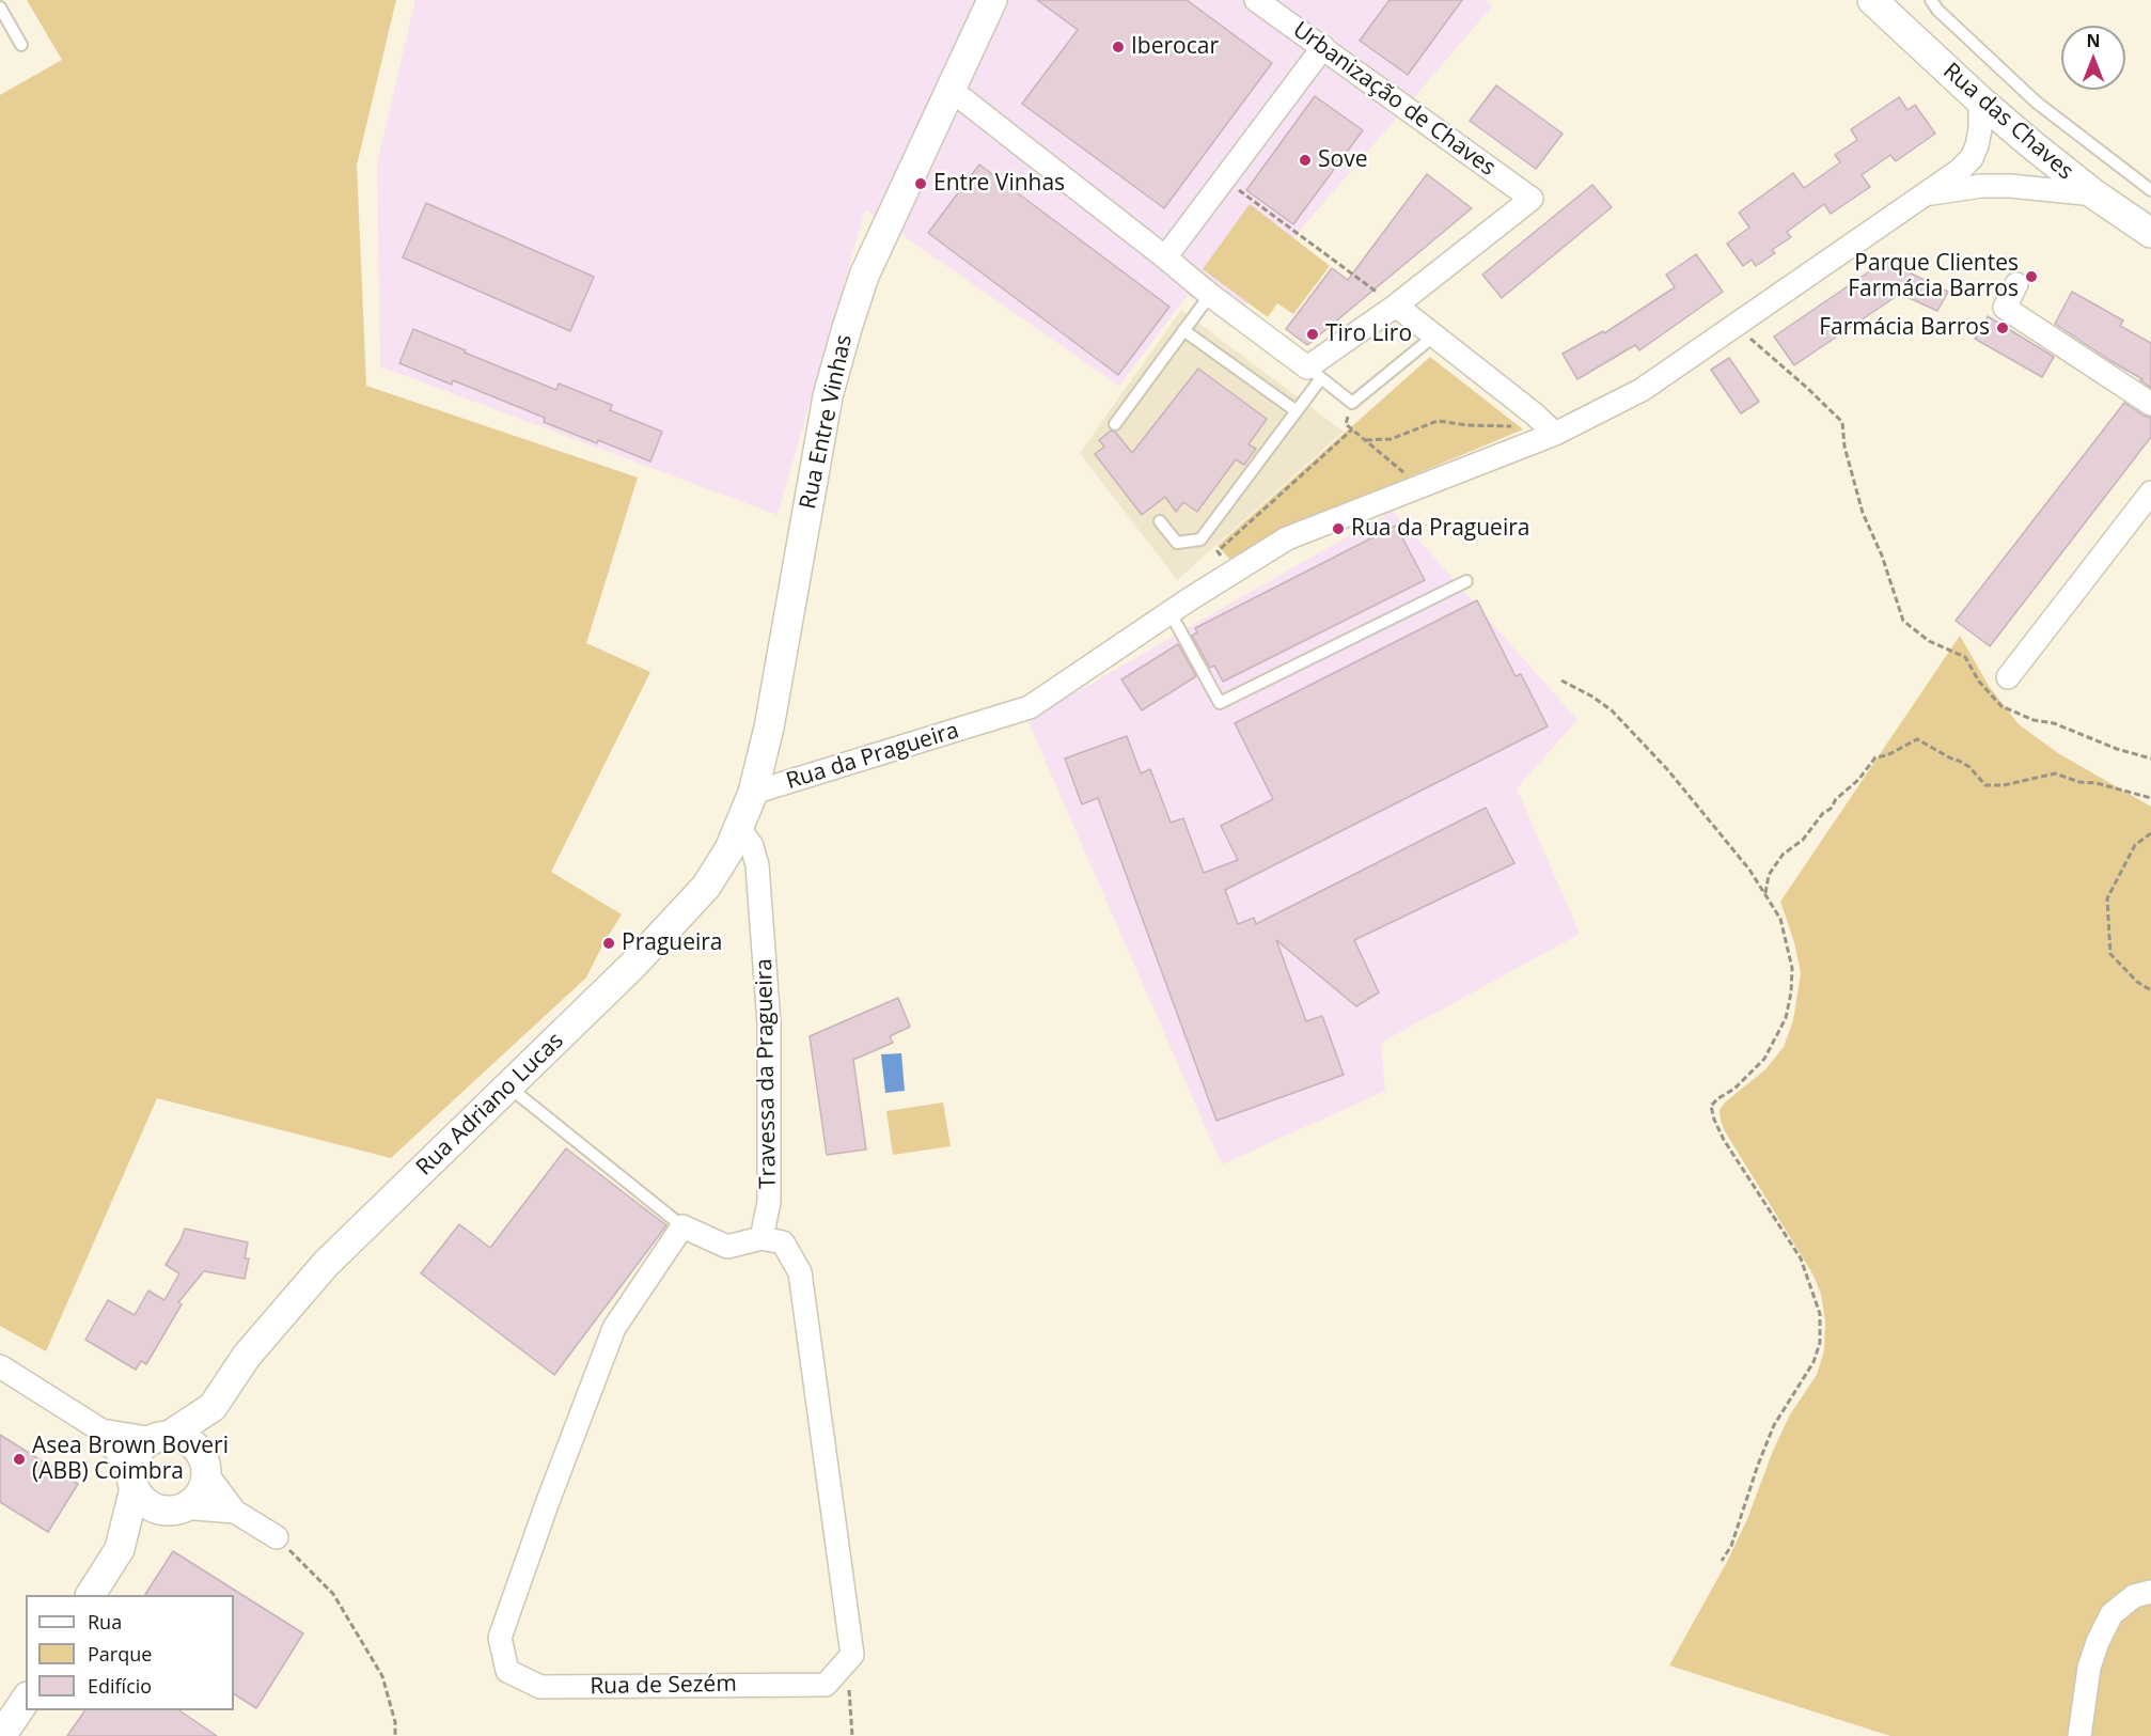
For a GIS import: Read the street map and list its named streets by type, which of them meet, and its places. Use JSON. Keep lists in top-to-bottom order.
{
  "streets": {
    "street": [
      "Urbanização de Chaves",
      "Rua das Chaves",
      "Rua Entre Vinhas",
      "Rua da Pragueira",
      "Travessa da Pragueira",
      "Rua Adriano Lucas",
      "Rua de Sezém"
    ]
  },
  "crossings": [
    ["Rua das Chaves", "Rua da Pragueira"],
    ["Rua Entre Vinhas", "Rua da Pragueira"],
    ["Rua Entre Vinhas", "Rua Adriano Lucas"],
    ["Rua da Pragueira", "Rua Adriano Lucas"],
    ["Travessa da Pragueira", "Rua Adriano Lucas"]
  ],
  "places": [
    "Iberocar",
    "Sove",
    "Entre Vinhas",
    "Parque Clientes Farmácia Barros",
    "Farmácia Barros",
    "Tiro Liro",
    "Rua da Pragueira",
    "Pragueira",
    "Asea Brown Boveri (ABB) Coimbra"
  ],
  "legend": ["Rua", "Parque", "Edifício"],
  "north": "top"
}
